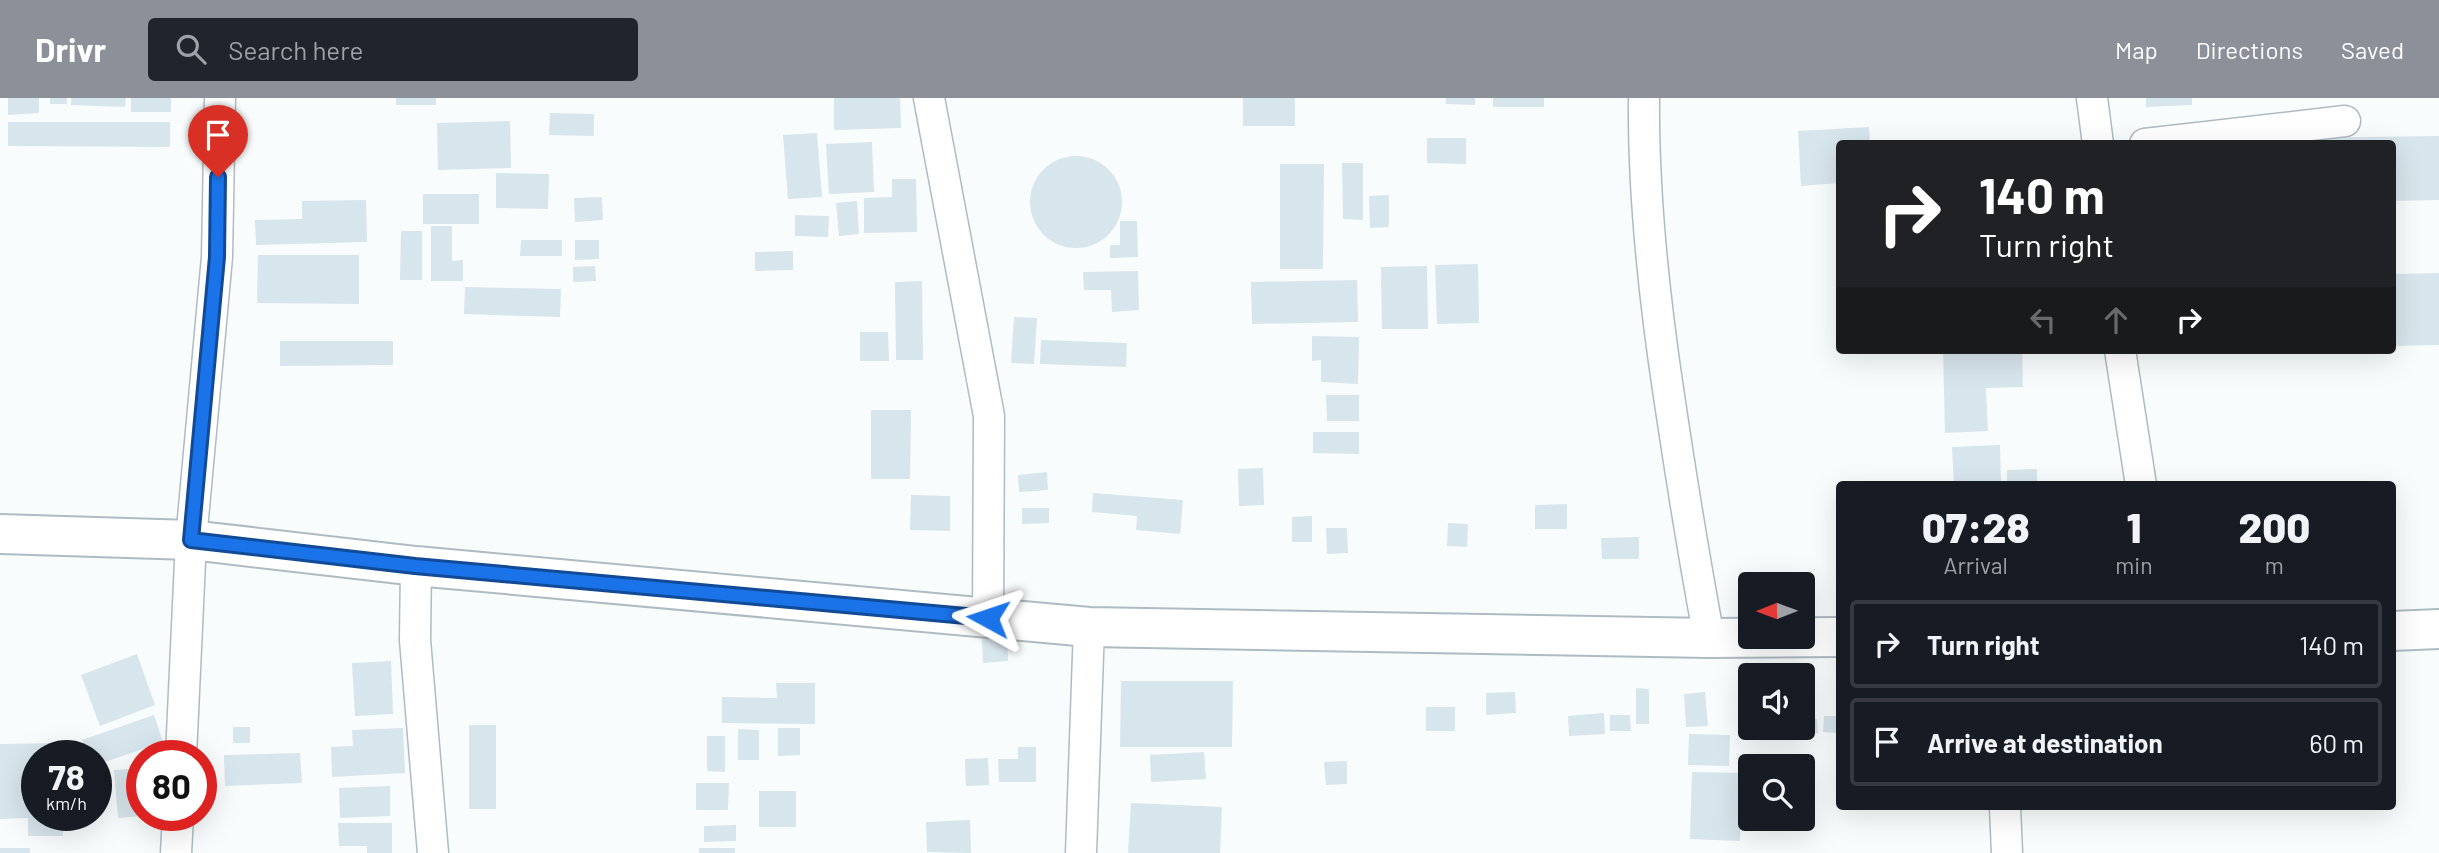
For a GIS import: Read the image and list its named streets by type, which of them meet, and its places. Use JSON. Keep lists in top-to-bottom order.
{
  "north": "left",
  "page": {
    "header": "Drivr",
    "search": "Search here",
    "nav": ["Map", "Directions", "Saved"],
    "turn": ["140 m", "Turn right"],
    "eta": [
      "07:28",
      "Arrival",
      "1",
      "min",
      "200",
      "m"
    ],
    "list": [
      {
        "name": "Turn right",
        "value": "140 m"
      },
      {
        "name": "Arrive at destination",
        "value": "60 m"
      }
    ],
    "speed": "78 km/h",
    "limit": "80"
  }
}
